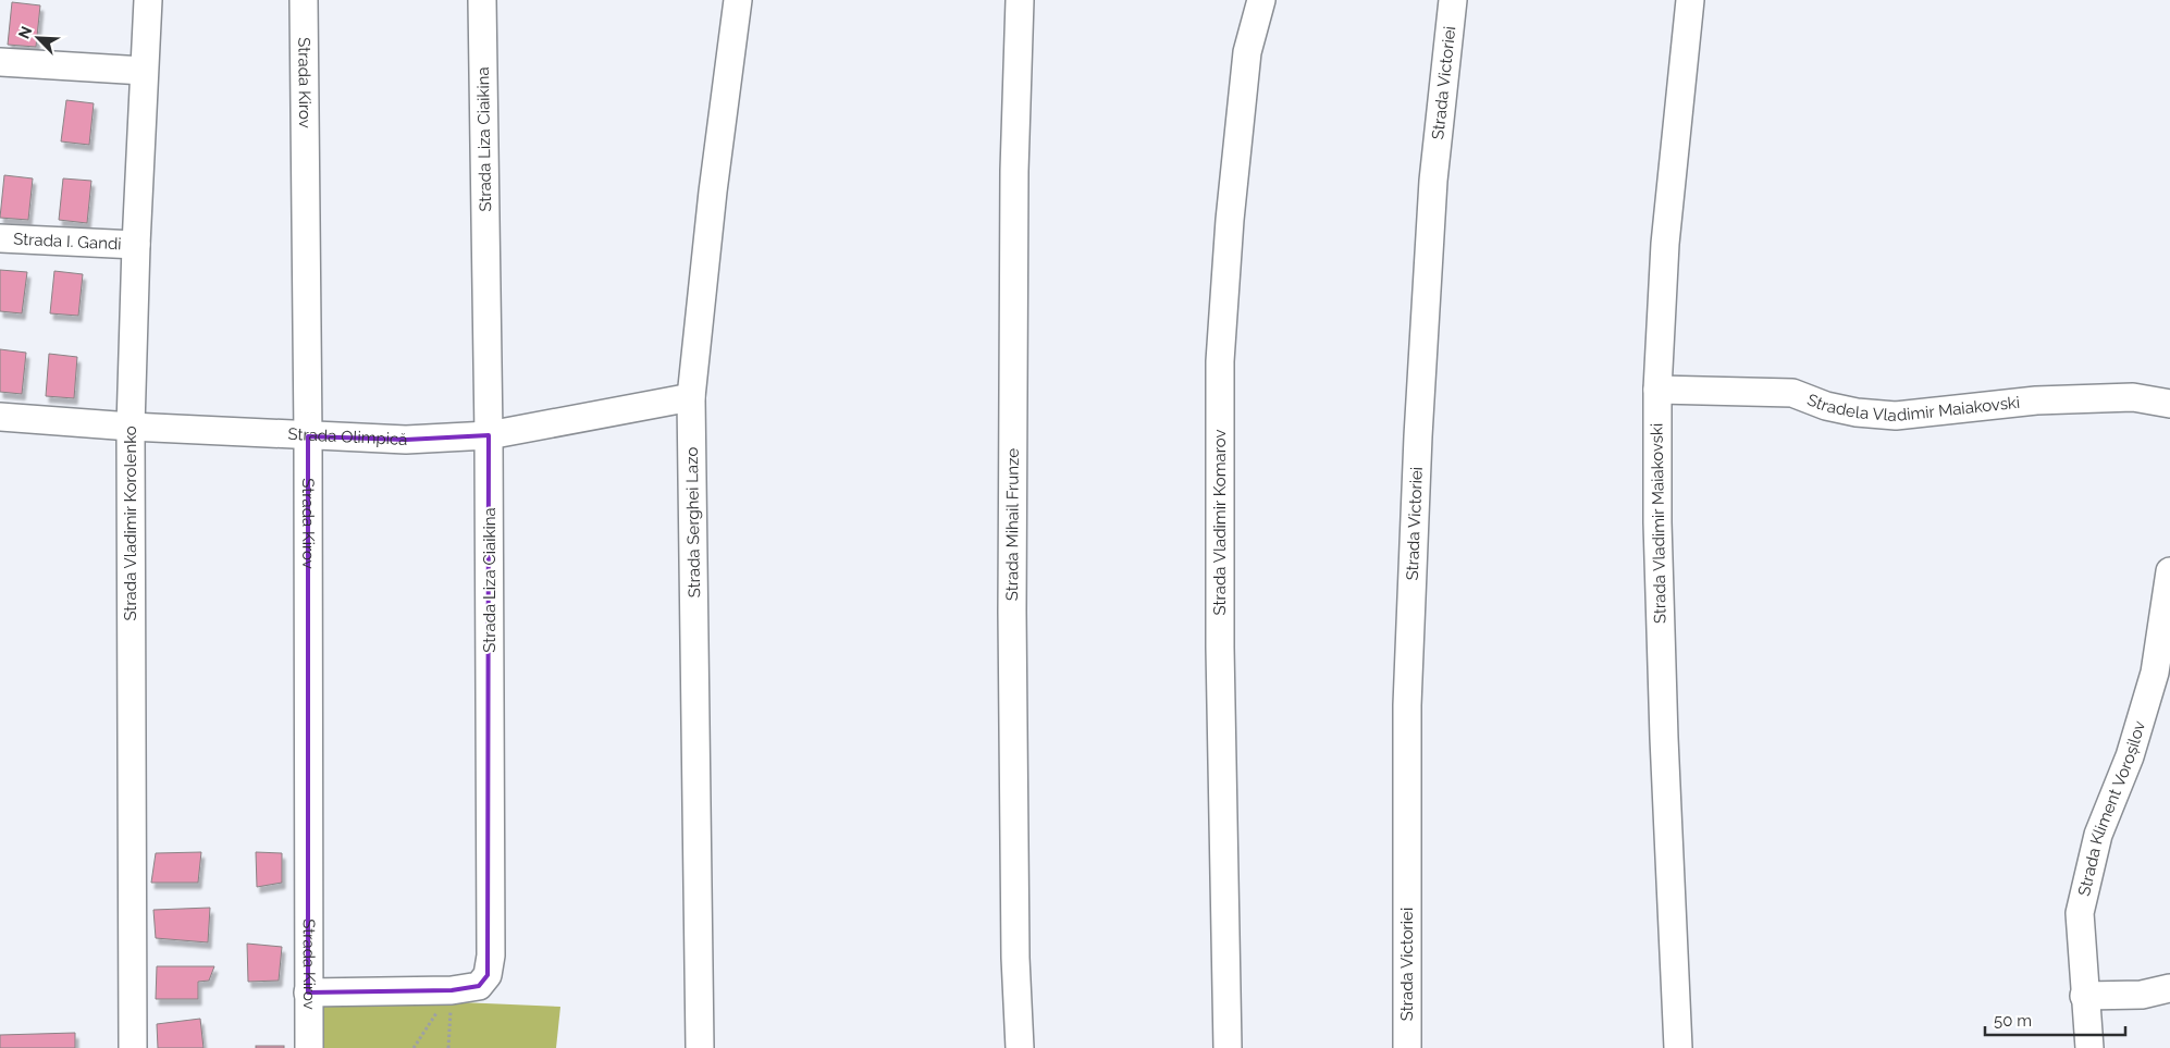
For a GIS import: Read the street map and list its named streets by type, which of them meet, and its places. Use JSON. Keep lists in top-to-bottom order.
{
  "streets": {
    "street": [
      "Strada Kirov",
      "Strada Victoriei",
      "Strada Liza Ciaikina",
      "Strada I. Gandi",
      "Stradela Vladimir Maiakovski",
      "Strada Olimpică",
      "Strada Serghei Lazo",
      "Strada Vladimir Komarov",
      "Strada Vladimir Korolenko",
      "Strada Mihail Frunze",
      "Strada Vladimir Maiakovski",
      "Strada Kliment Voroșilov"
    ]
  },
  "crossings": [
    ["Strada Kirov", "Strada Liza Ciaikina"],
    ["Strada Kirov", "Strada Olimpică"],
    ["Strada Liza Ciaikina", "Strada Olimpică"],
    ["Strada I. Gandi", "Strada Vladimir Korolenko"],
    ["Stradela Vladimir Maiakovski", "Strada Vladimir Maiakovski"],
    ["Strada Olimpică", "Strada Serghei Lazo"],
    ["Strada Olimpică", "Strada Vladimir Korolenko"]
  ],
  "scale_bar": "50 m",
  "north": "top left"
}
